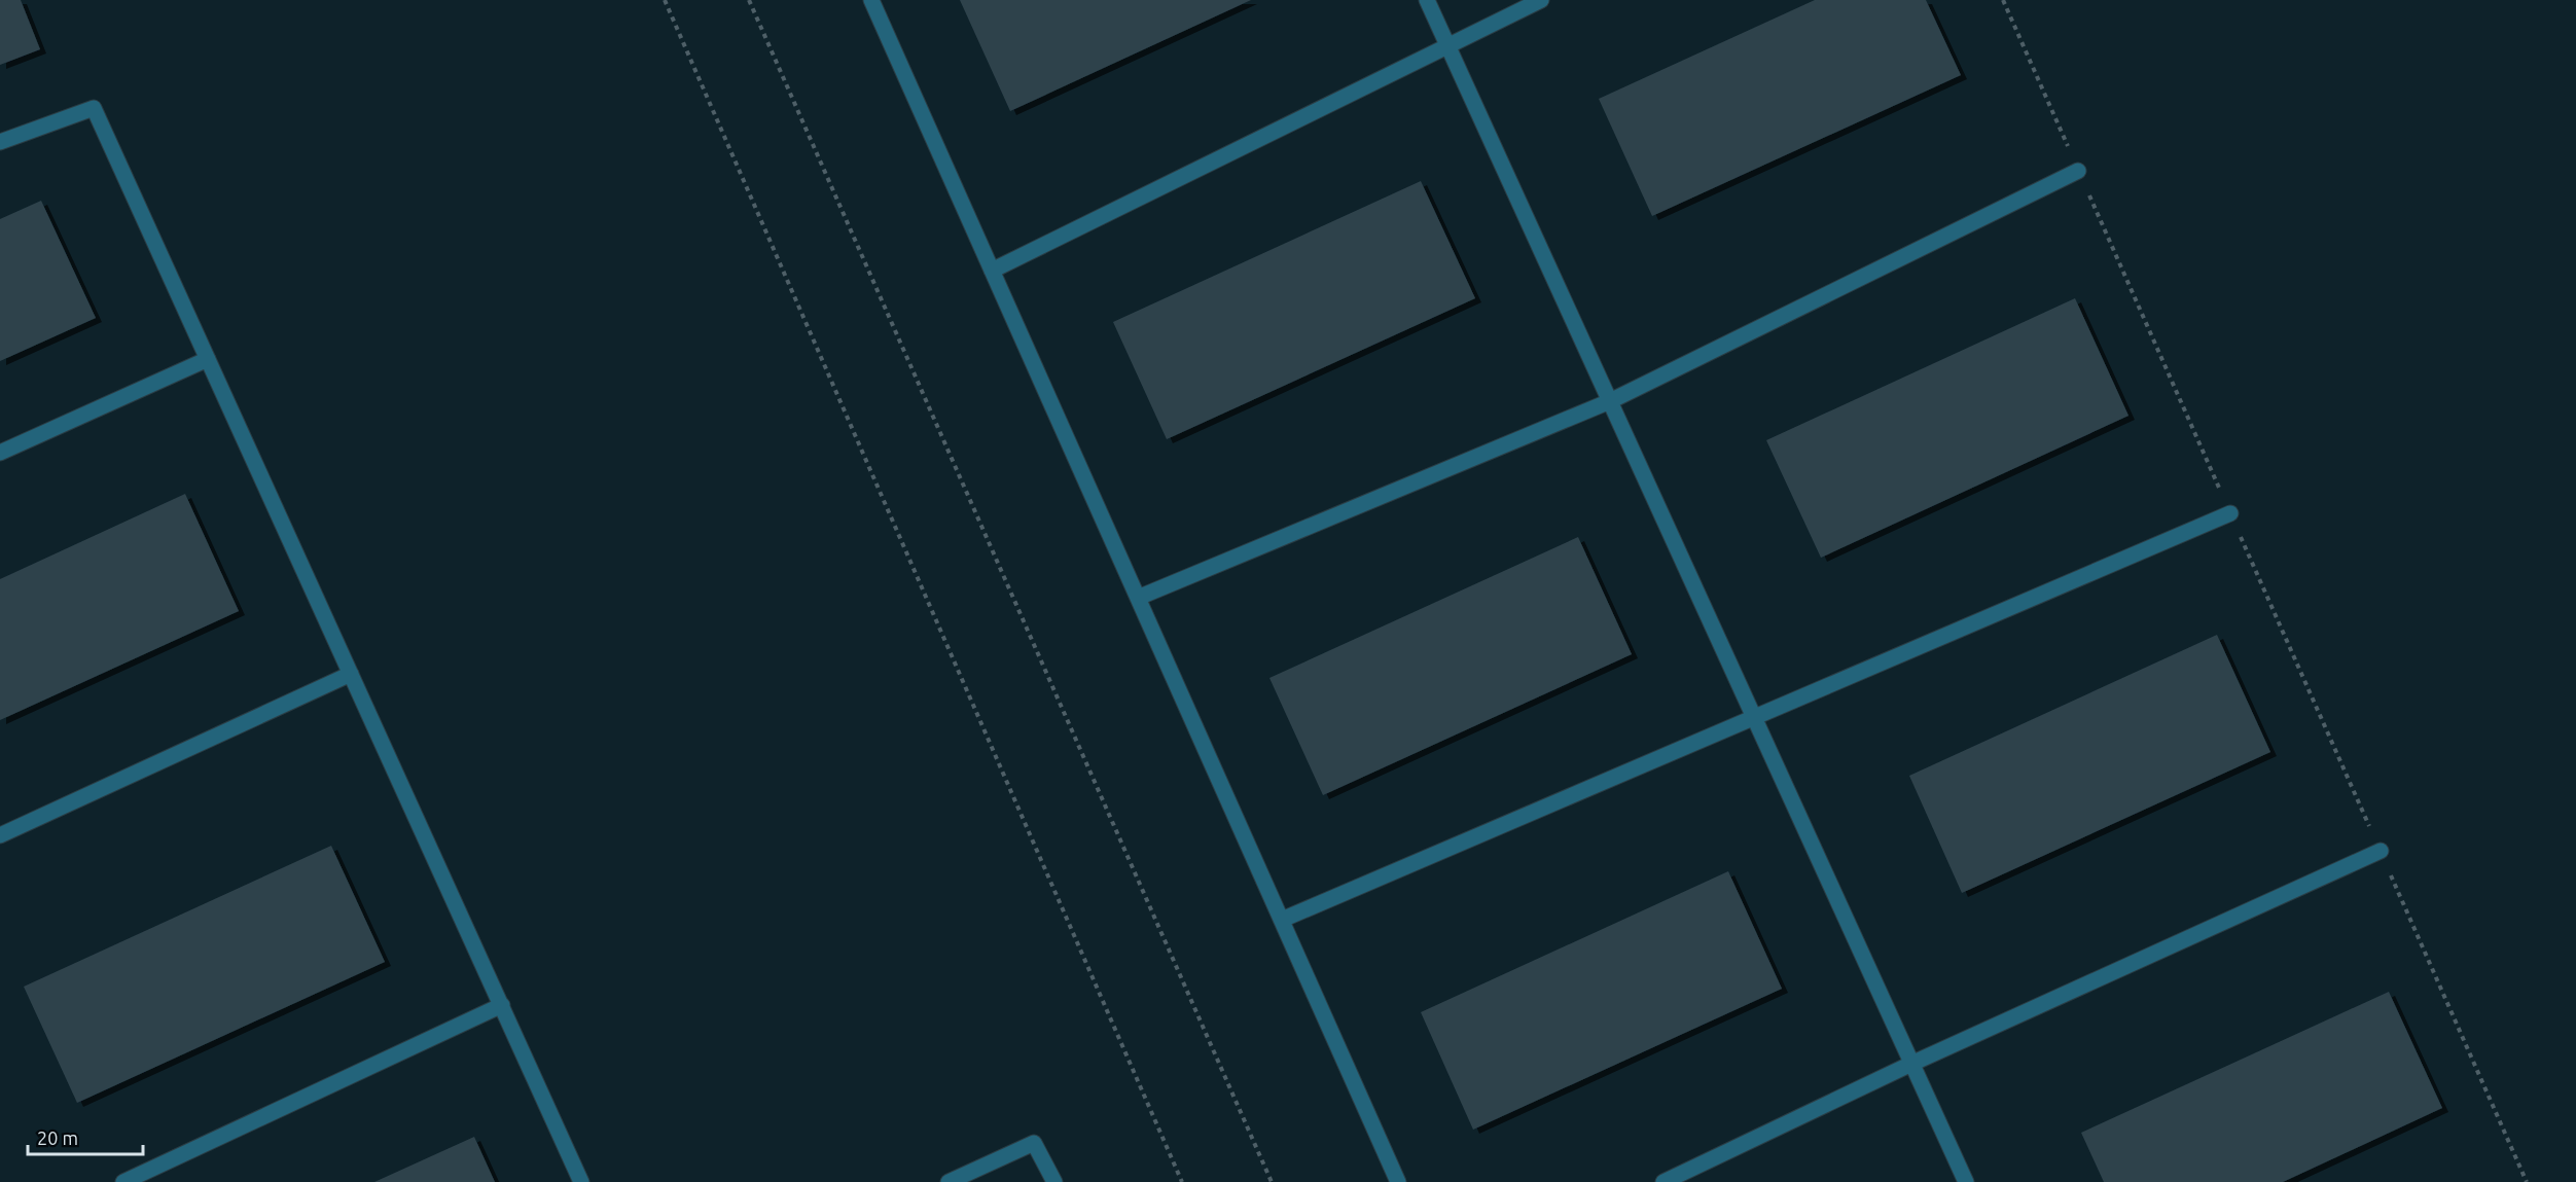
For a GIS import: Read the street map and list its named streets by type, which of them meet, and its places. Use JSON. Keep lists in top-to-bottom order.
{
  "scale_bar": "20 m"
}
